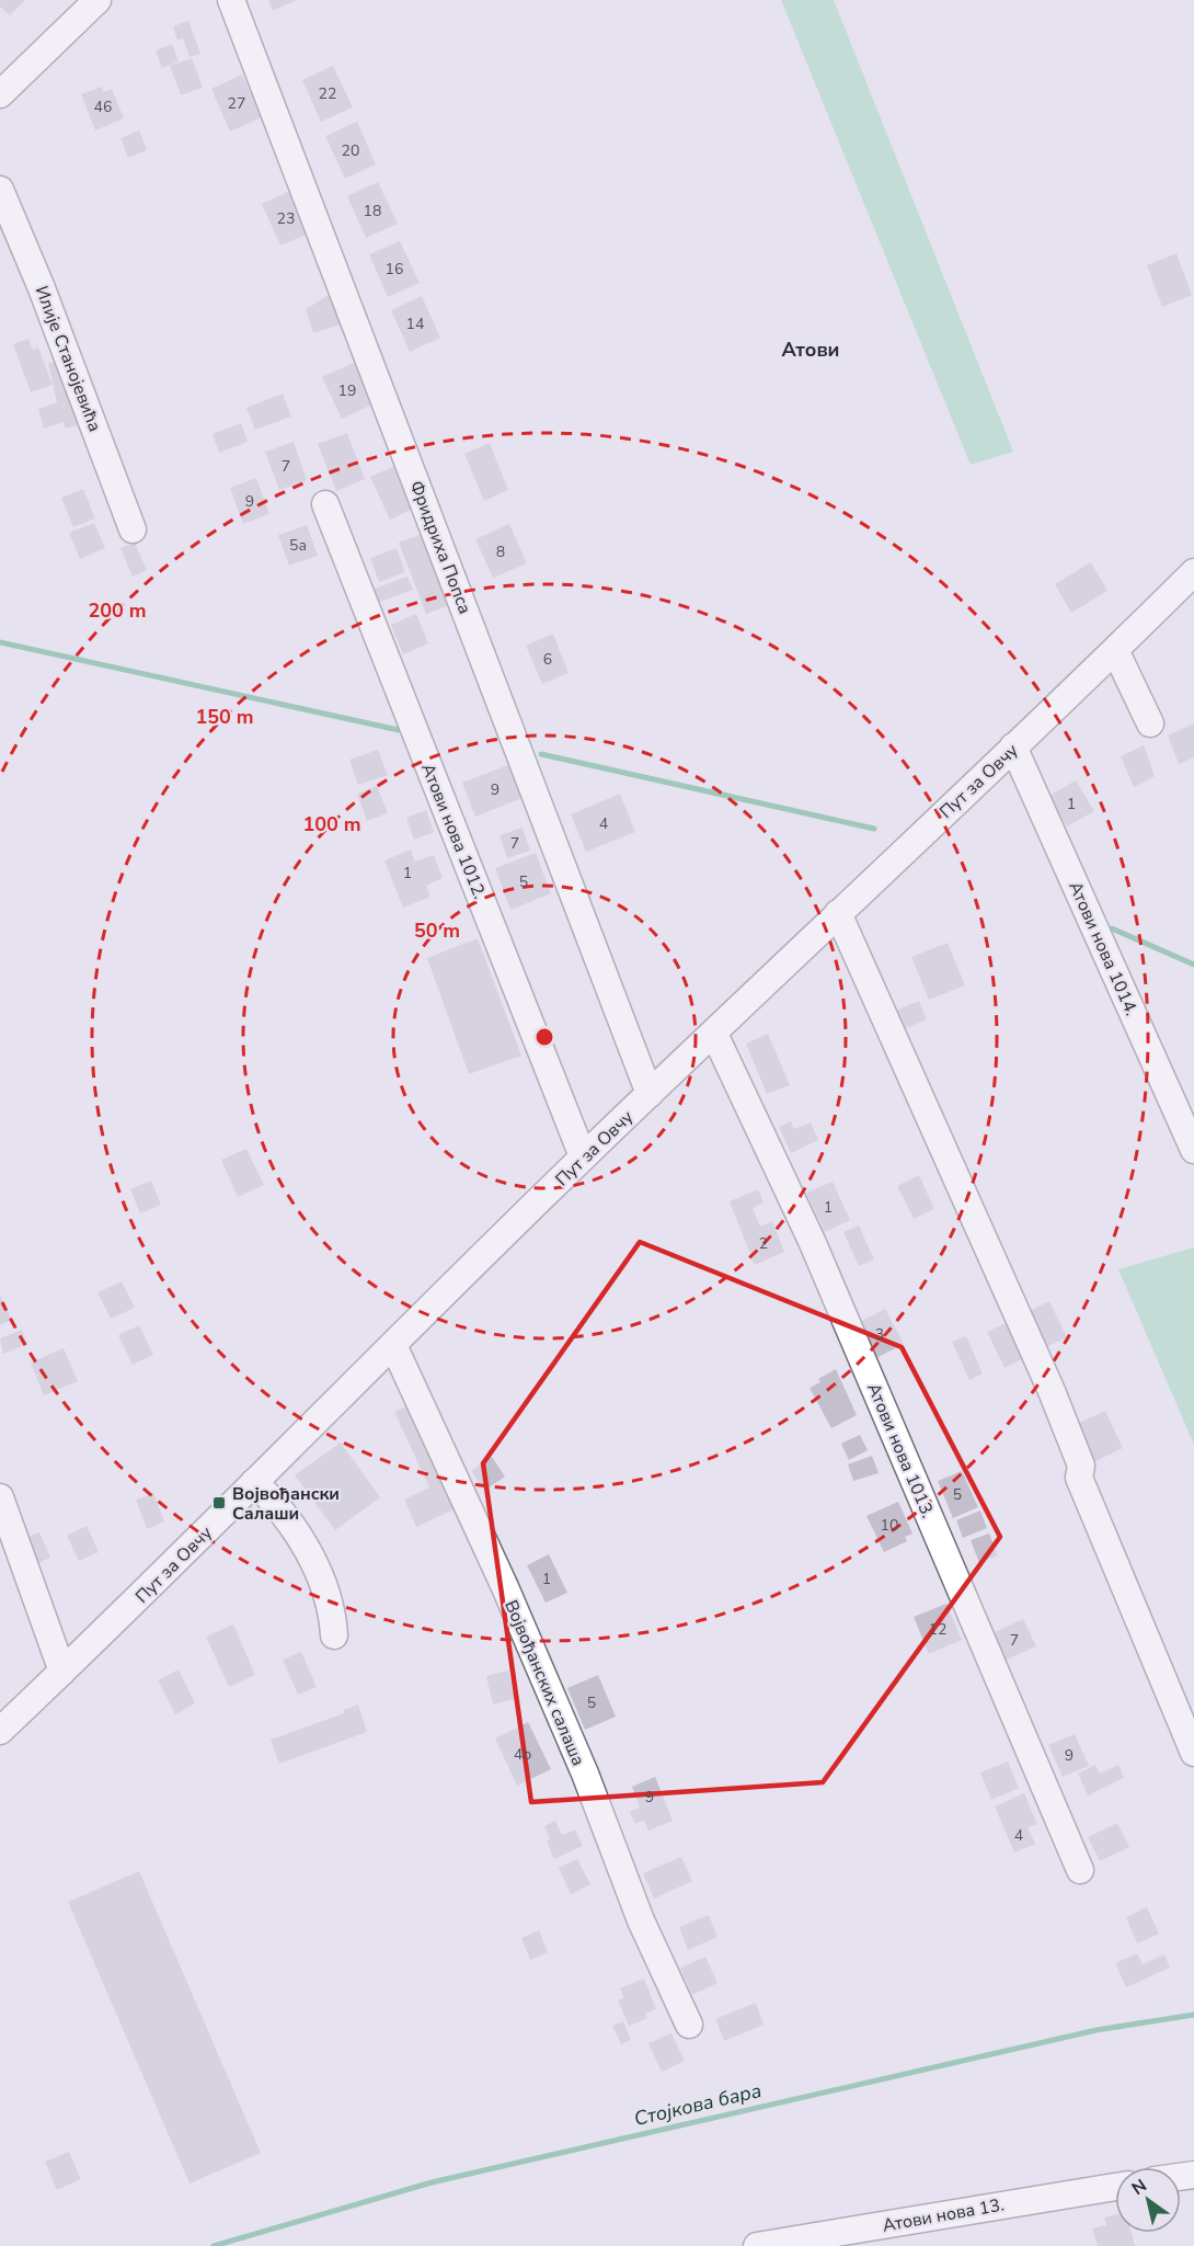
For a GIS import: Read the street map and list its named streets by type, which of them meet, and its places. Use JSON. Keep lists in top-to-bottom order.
{
  "streets": {
    "street": [
      "Илије Станојевића",
      "Фридриха Попса",
      "Пут за Овчу",
      "Атови нова 1012.",
      "Атови нова 1014.",
      "Атови нова 1013.",
      "Војвођанских салаша",
      "Атови нова 13."
    ]
  },
  "crossings": [
    ["Фридриха Попса", "Пут за Овчу"],
    ["Пут за Овчу", "Атови нова 1012."],
    ["Пут за Овчу", "Атови нова 1014."],
    ["Пут за Овчу", "Атови нова 1013."],
    ["Пут за Овчу", "Војвођанских салаша"]
  ],
  "districts": ["Атови"],
  "water": ["Стојкова бара"],
  "places": {
    "transit": ["Војвођански Салаши"]
  },
  "house_numbers": [
    "22",
    "27",
    "46",
    "20",
    "18",
    "23",
    "16",
    "14",
    "19",
    "7",
    "9",
    "5a",
    "8",
    "6",
    "9",
    "1",
    "4",
    "7",
    "1",
    "5",
    "1",
    "2",
    "3",
    "5",
    "10",
    "1",
    "12",
    "7",
    "5",
    "4b",
    "9",
    "9",
    "4"
  ],
  "north": "top left",
  "rings": [
    "200 m",
    "150 m",
    "100 m",
    "50 m"
  ]
}
